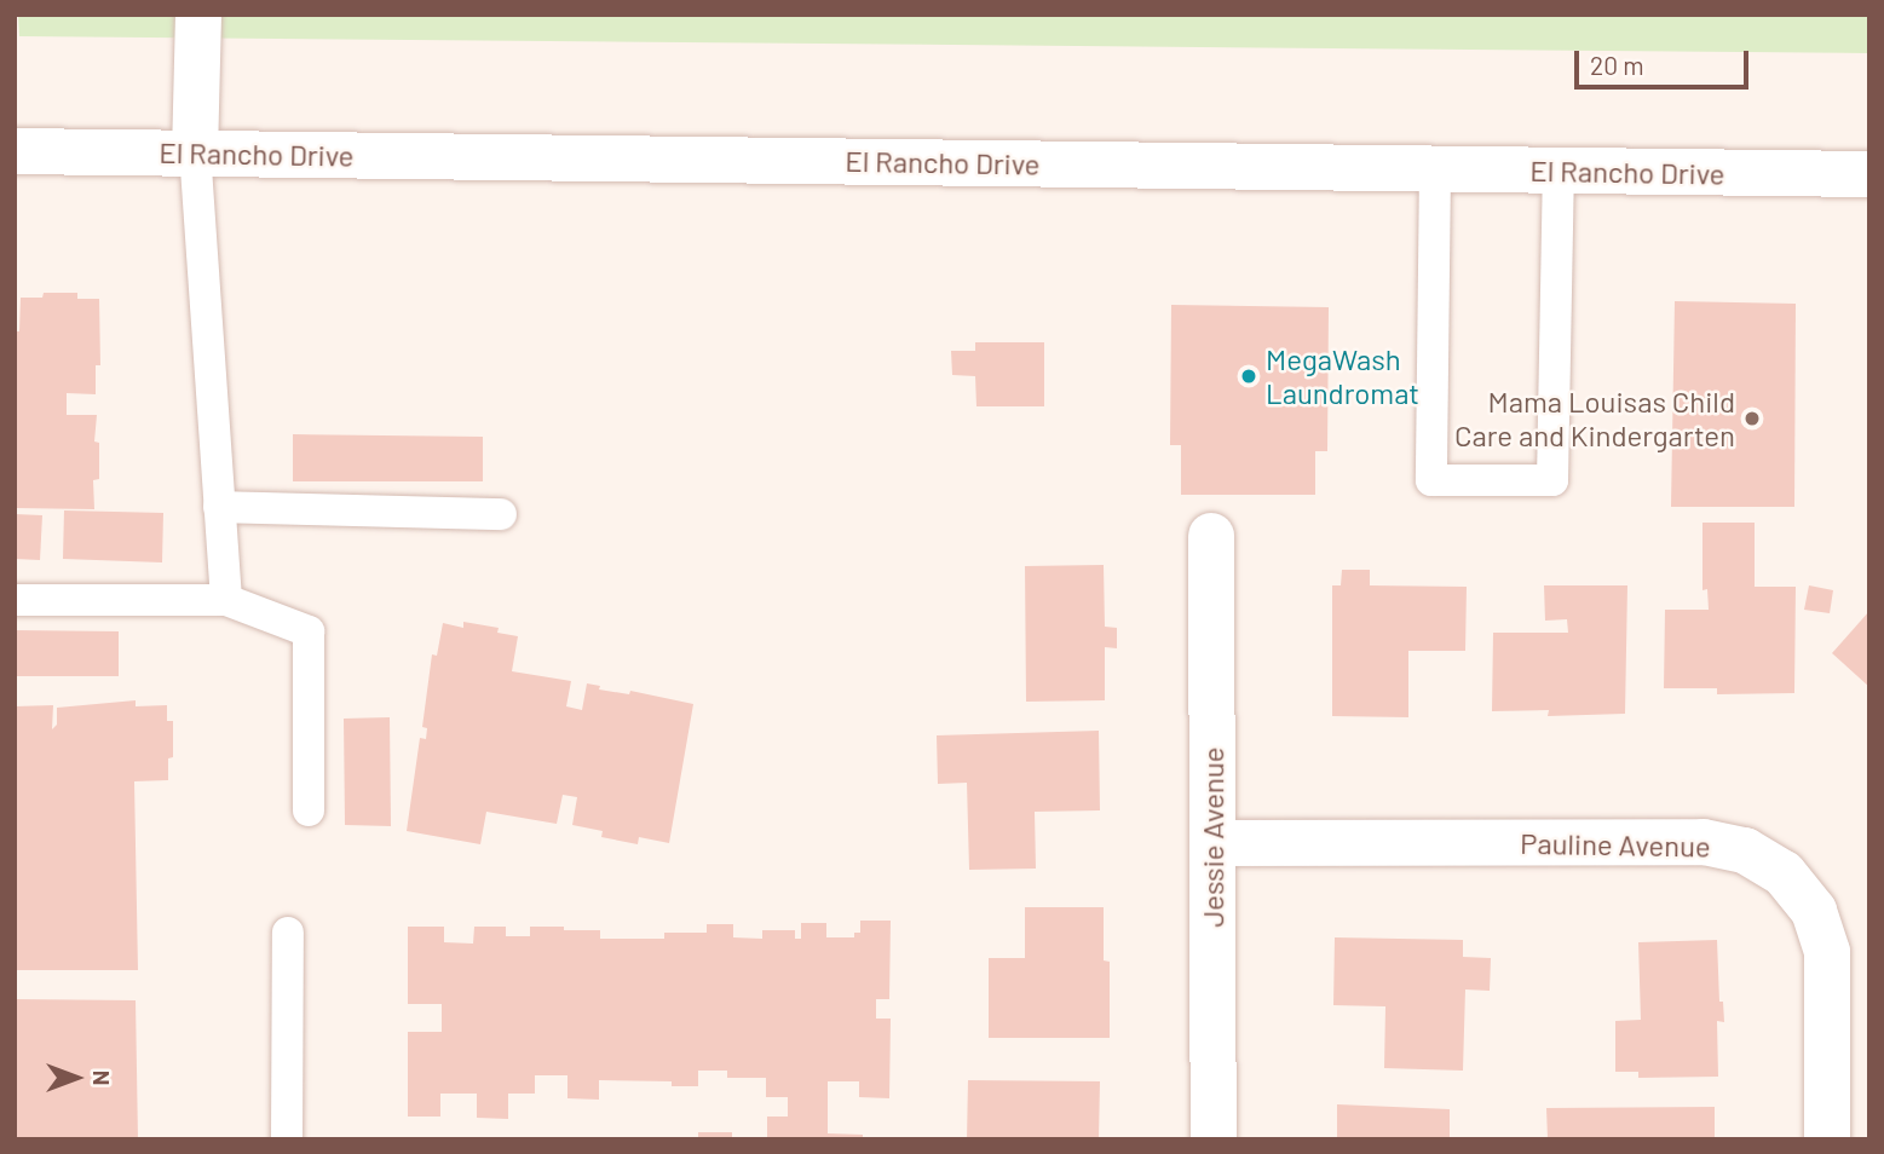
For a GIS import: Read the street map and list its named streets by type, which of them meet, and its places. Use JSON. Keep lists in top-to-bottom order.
{
  "streets": {
    "main road": ["El Rancho Drive", "Jessie Avenue", "Pauline Avenue"]
  },
  "crossings": [
    ["Jessie Avenue", "Pauline Avenue"]
  ],
  "places": ["MegaWash Laundromat", "Mama Louisas Child Care and Kindergarten"],
  "scale_bar": "20 m",
  "north": "right"
}
